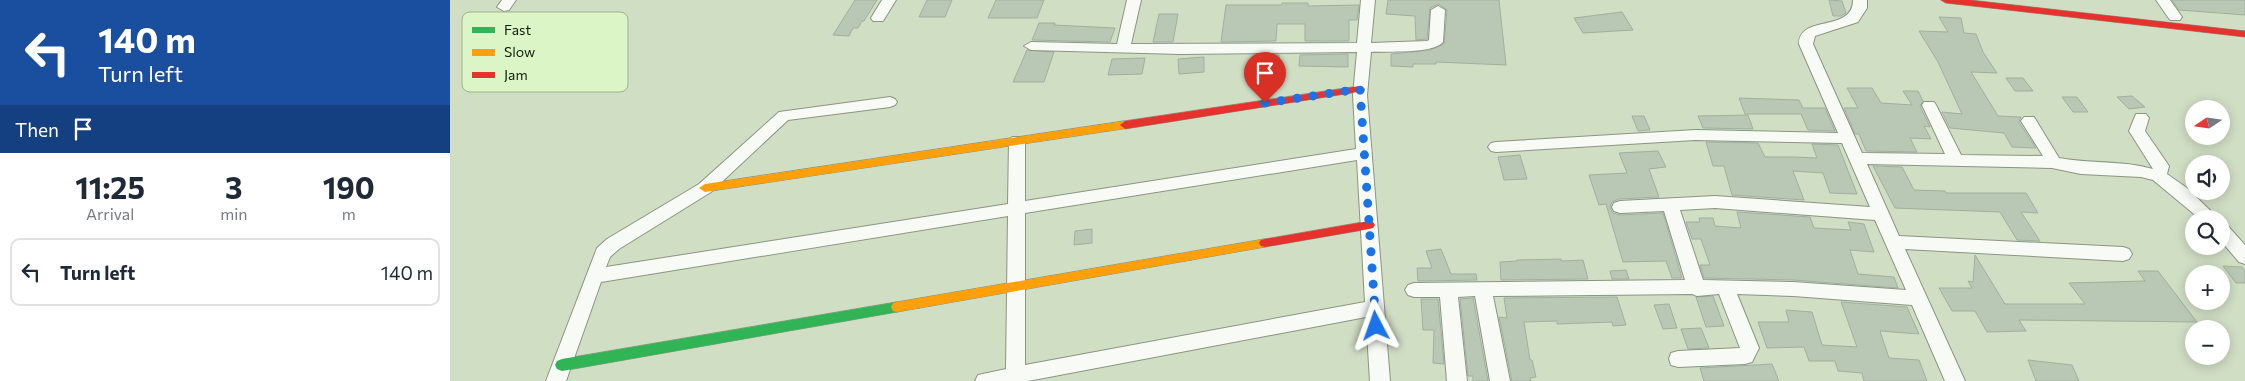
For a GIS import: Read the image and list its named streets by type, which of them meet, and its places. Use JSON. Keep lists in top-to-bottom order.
{
  "legend": ["Fast", "Slow", "Jam"],
  "north": "left",
  "page": {
    "turn": ["140 m", "Turn left"],
    "map_buttons": ["+", "−"],
    "then": "Then",
    "eta": [
      "11:25",
      "Arrival",
      "3",
      "min",
      "190",
      "m"
    ],
    "list": [
      {
        "name": "Turn left",
        "value": "140 m"
      }
    ]
  }
}
